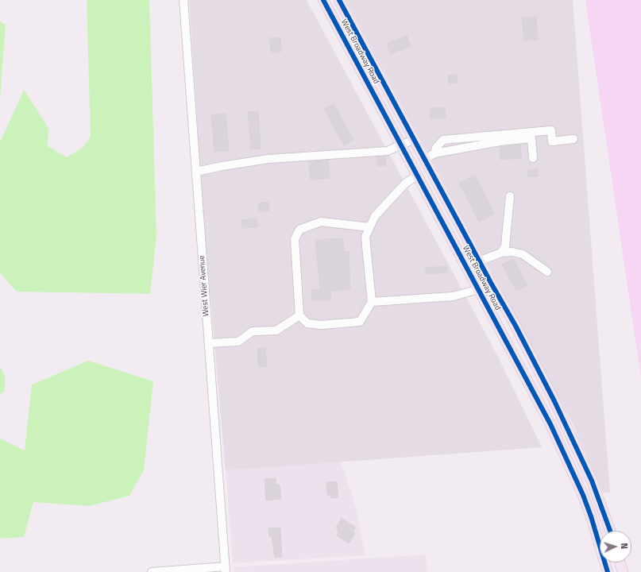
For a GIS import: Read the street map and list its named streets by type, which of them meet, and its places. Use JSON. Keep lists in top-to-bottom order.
{
  "streets": {
    "main road": ["West Broadway Road"],
    "street": ["West Wier Avenue"]
  },
  "north": "right"
}
